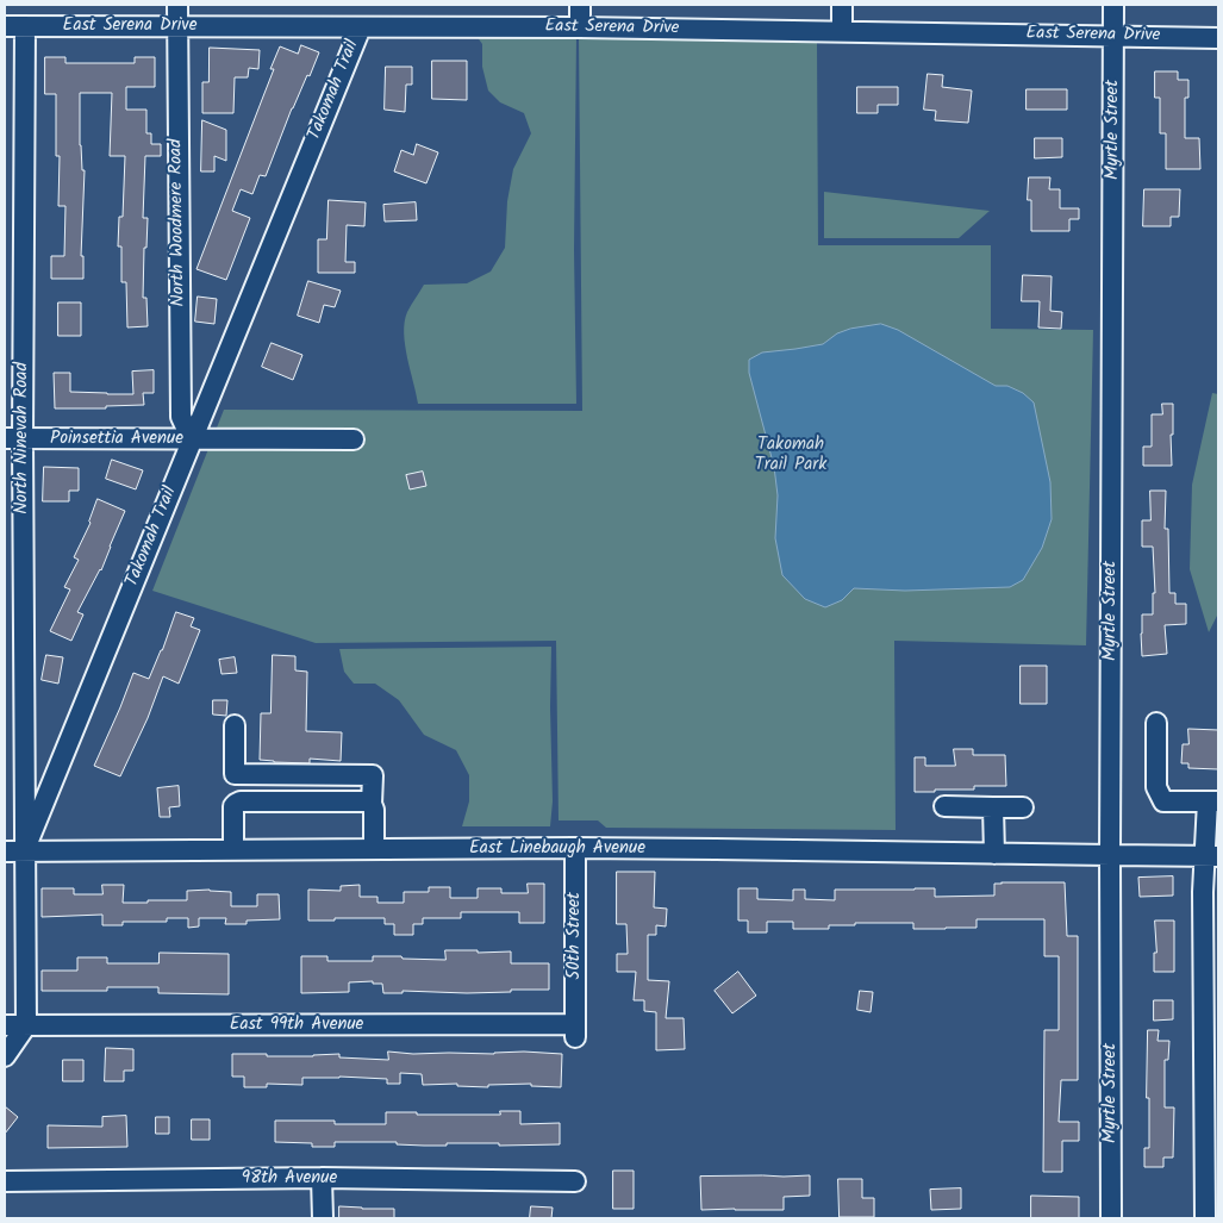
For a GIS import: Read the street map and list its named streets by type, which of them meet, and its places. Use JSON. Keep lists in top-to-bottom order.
{
  "streets": {
    "street": [
      "East Serena Drive",
      "Takomah Trail",
      "Myrtle Street",
      "North Woodmere Road",
      "North Ninevah Road",
      "Poinsettia Avenue",
      "East Linebaugh Avenue",
      "50th Street",
      "East 99th Avenue",
      "98th Avenue"
    ]
  },
  "crossings": [
    ["East Serena Drive", "Takomah Trail"],
    ["East Serena Drive", "Myrtle Street"],
    ["East Serena Drive", "North Woodmere Road"],
    ["East Serena Drive", "North Ninevah Road"],
    ["Takomah Trail", "North Woodmere Road"],
    ["Takomah Trail", "North Ninevah Road"],
    ["Takomah Trail", "Poinsettia Avenue"],
    ["Takomah Trail", "East Linebaugh Avenue"],
    ["Takomah Trail", "East 99th Avenue"],
    ["Myrtle Street", "East Linebaugh Avenue"],
    ["North Woodmere Road", "Poinsettia Avenue"],
    ["North Ninevah Road", "Poinsettia Avenue"],
    ["North Ninevah Road", "East Linebaugh Avenue"],
    ["East Linebaugh Avenue", "50th Street"],
    ["50th Street", "East 99th Avenue"]
  ],
  "parks": ["Takomah Trail Park"]
}
